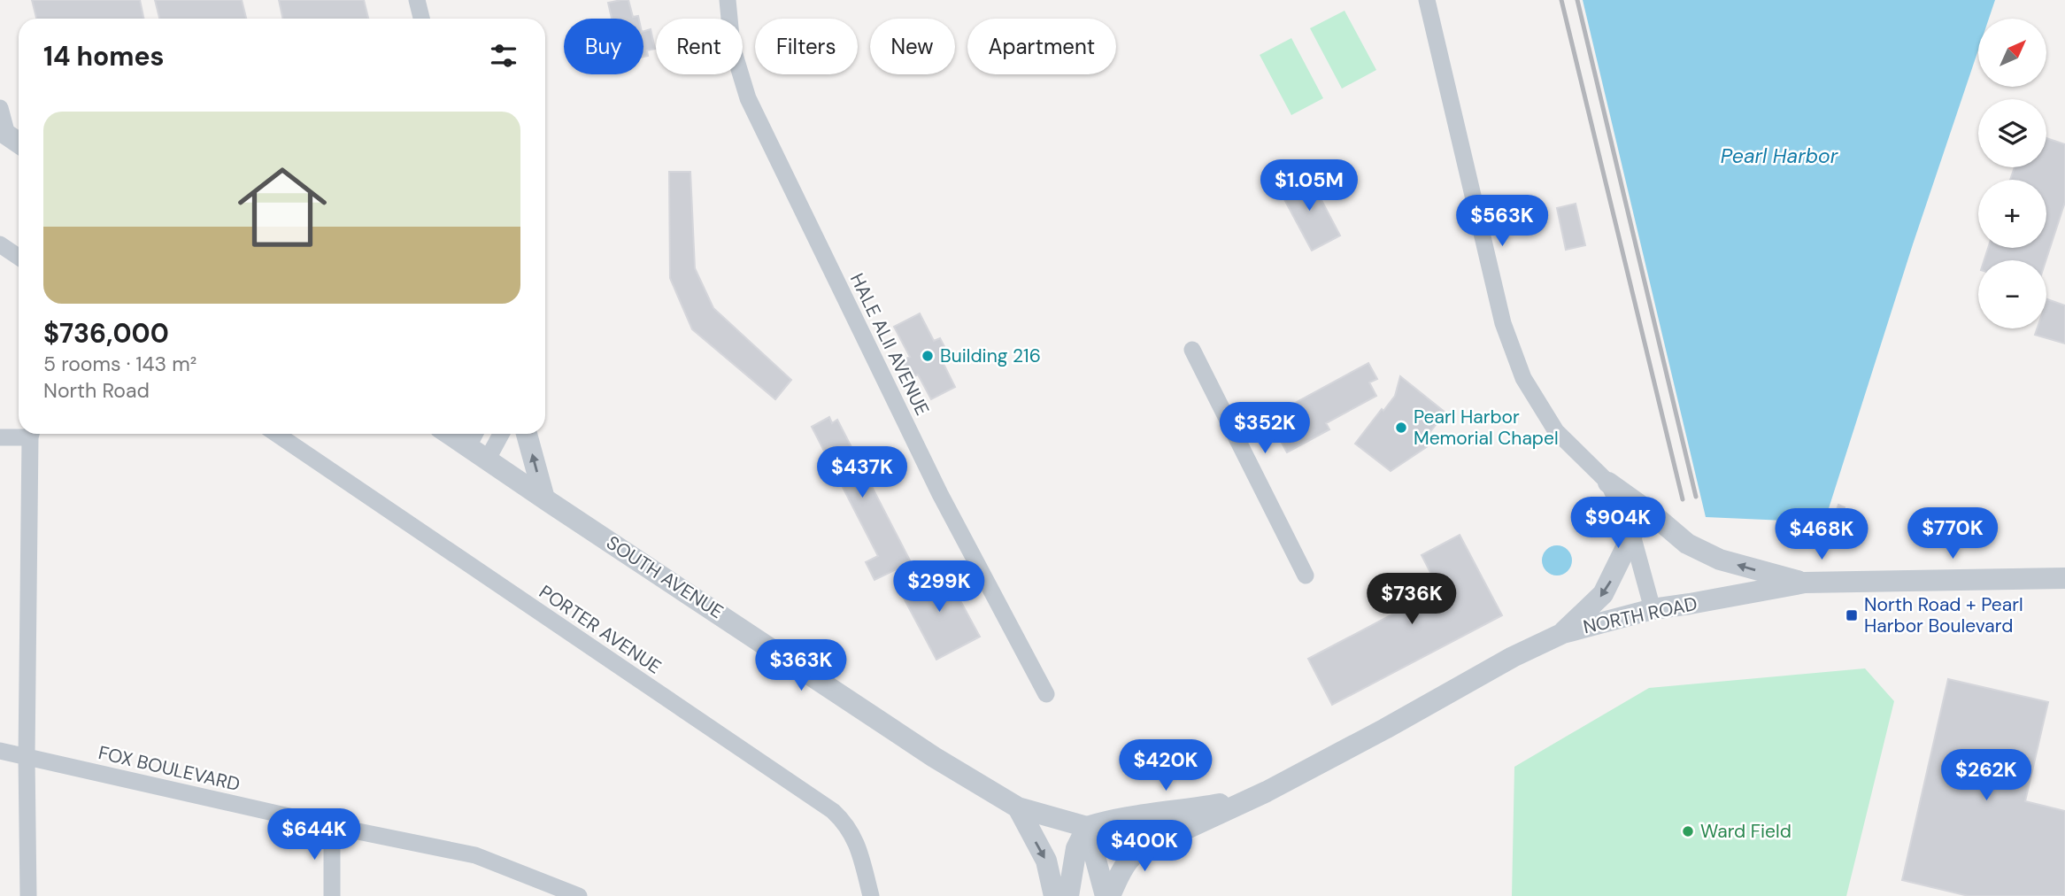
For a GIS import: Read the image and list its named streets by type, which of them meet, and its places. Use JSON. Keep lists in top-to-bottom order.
{
  "streets": {
    "street": [
      "HALE ALII AVENUE",
      "SOUTH AVENUE",
      "NORTH ROAD",
      "PORTER AVENUE",
      "FOX BOULEVARD"
    ]
  },
  "crossings": [
    ["SOUTH AVENUE", "NORTH ROAD"]
  ],
  "water": ["Pearl Harbor"],
  "places": {
    "other": ["Building 216", "Pearl Harbor Memorial Chapel", "Ward Field"],
    "transit": ["North Road + Pearl Harbor Boulevard"]
  },
  "north": "top right",
  "page": {
    "map_buttons": ["+", "−"],
    "chip": [
      "Buy",
      "Rent",
      "Filters",
      "New",
      "Apartment"
    ],
    "heading": "14 homes",
    "list": [
      {
        "name": "$736,000",
        "note": "5 rooms · 143 m² · North Road"
      }
    ],
    "price": [
      "$1.05M",
      "$563K",
      "$352K",
      "$437K",
      "$904K",
      "$770K",
      "$468K",
      "$299K",
      "$736K",
      "$363K",
      "$420K",
      "$262K",
      "$644K",
      "$400K"
    ]
  }
}
